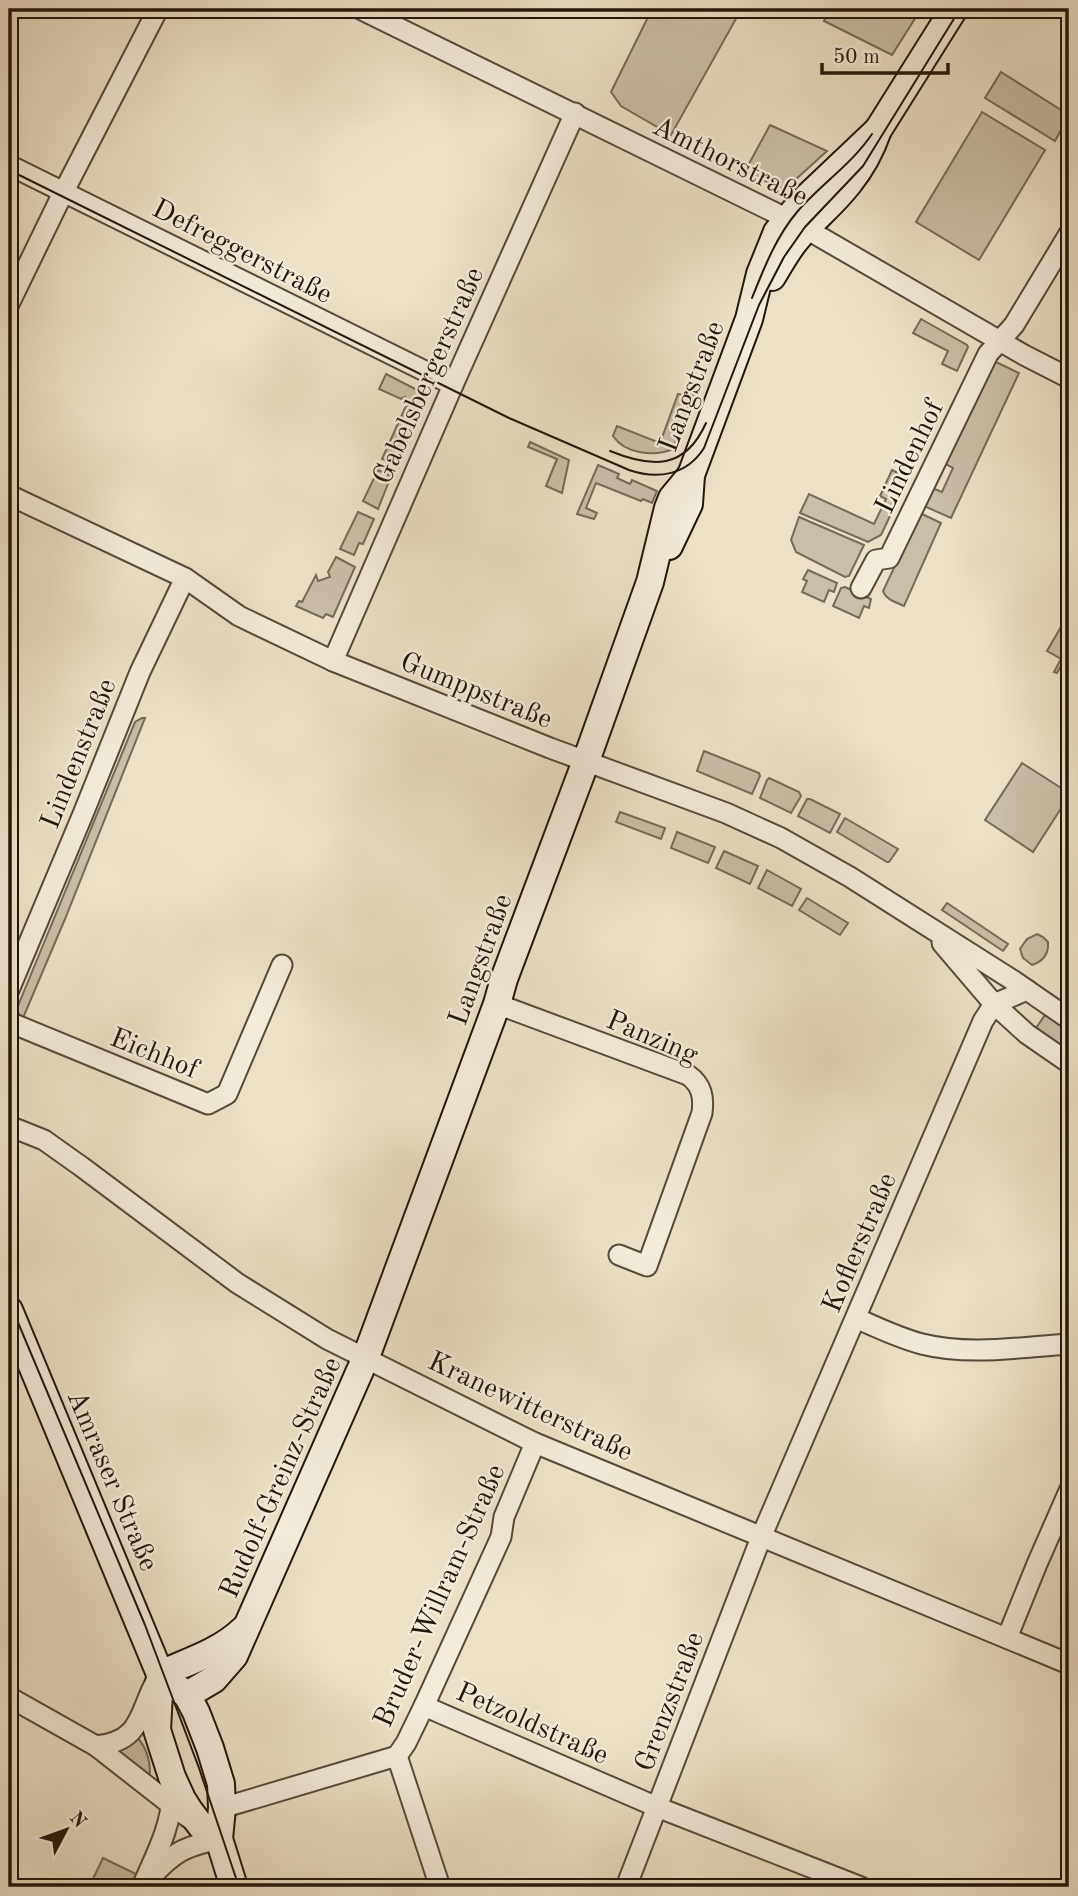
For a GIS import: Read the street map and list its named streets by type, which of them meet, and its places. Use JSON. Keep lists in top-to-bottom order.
{
  "streets": {
    "street": [
      "Amthorstraße",
      "Defreggerstraße",
      "Gabelsbergerstraße",
      "Langstraße",
      "Lindenhof",
      "Gumppstraße",
      "Lindenstraße",
      "Panzing",
      "Eichhof",
      "Koflerstraße",
      "Kranewitterstraße",
      "Rudolf-Greinz-Straße",
      "Amraser Straße",
      "Bruder-Willram-Straße",
      "Grenzstraße",
      "Petzoldstraße"
    ]
  },
  "crossings": [
    ["Amthorstraße", "Gabelsbergerstraße"],
    ["Amthorstraße", "Langstraße"],
    ["Amthorstraße", "Lindenhof"],
    ["Defreggerstraße", "Gabelsbergerstraße"],
    ["Gabelsbergerstraße", "Gumppstraße"],
    ["Langstraße", "Gumppstraße"],
    ["Langstraße", "Panzing"],
    ["Langstraße", "Kranewitterstraße"],
    ["Langstraße", "Rudolf-Greinz-Straße"],
    ["Gumppstraße", "Lindenstraße"],
    ["Gumppstraße", "Koflerstraße"],
    ["Koflerstraße", "Kranewitterstraße"],
    ["Koflerstraße", "Grenzstraße"],
    ["Kranewitterstraße", "Rudolf-Greinz-Straße"],
    ["Kranewitterstraße", "Bruder-Willram-Straße"],
    ["Kranewitterstraße", "Grenzstraße"],
    ["Rudolf-Greinz-Straße", "Amraser Straße"],
    ["Amraser Straße", "Bruder-Willram-Straße"],
    ["Bruder-Willram-Straße", "Petzoldstraße"],
    ["Grenzstraße", "Petzoldstraße"]
  ],
  "scale_bar": "50 m",
  "north": "top right"
}
